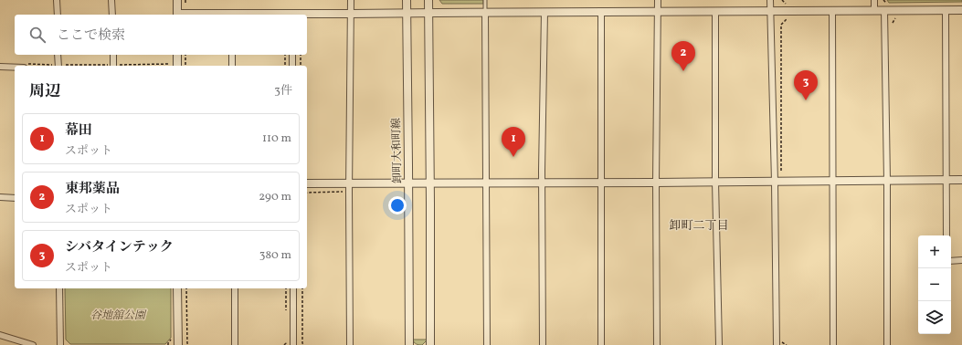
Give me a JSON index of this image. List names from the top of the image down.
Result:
{
  "streets": {
    "street": ["卸町大和町線"]
  },
  "districts": ["卸町二丁目"],
  "parks": ["谷地舘公園"],
  "page": {
    "search": "ここで検索",
    "pins": ["2", "3", "1"],
    "heading": ["周辺", "3件"],
    "list": [
      {
        "mark": "1",
        "name": "幕田",
        "note": "スポット",
        "value": "110 m"
      },
      {
        "mark": "2",
        "name": "東邦薬品",
        "note": "スポット",
        "value": "290 m"
      },
      {
        "mark": "3",
        "name": "シバタインテック",
        "note": "スポット",
        "value": "380 m"
      }
    ],
    "map_buttons": ["+", "−"]
  }
}
